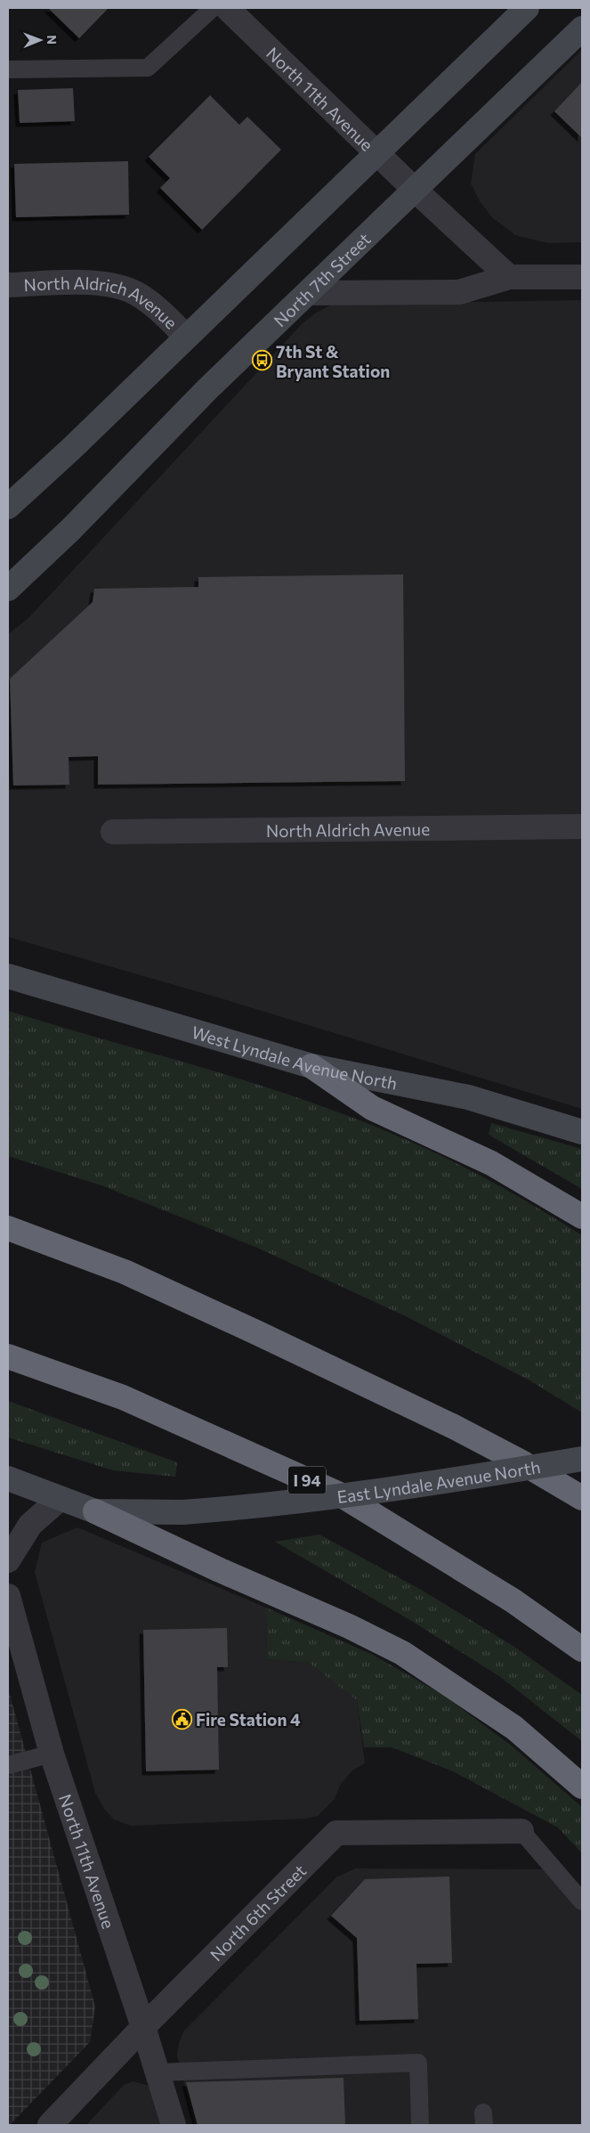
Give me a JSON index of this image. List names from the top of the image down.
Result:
{
  "streets": {
    "highway": ["I 94"],
    "main road": ["North 7th Street", "West Lyndale Avenue North", "East Lyndale Avenue North"],
    "street": ["North 11th Avenue", "North Aldrich Avenue", "North 6th Street"]
  },
  "crossings": [
    ["North 11th Avenue", "North 7th Street"],
    ["North 11th Avenue", "North 6th Street"]
  ],
  "places": {
    "bus stop": ["7th St & Bryant Station"],
    "public building": ["Fire Station 4"]
  },
  "north": "right"
}
